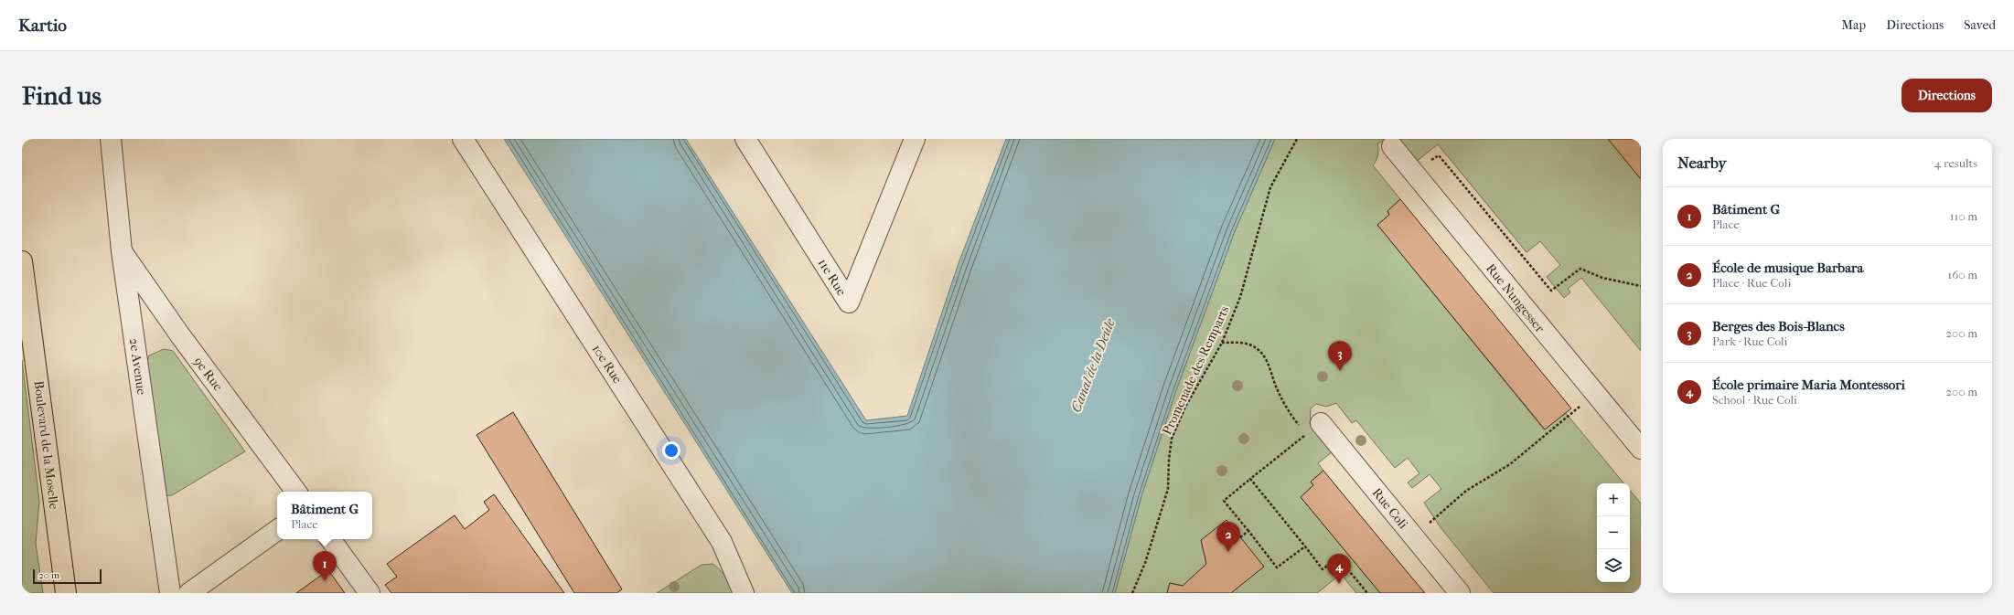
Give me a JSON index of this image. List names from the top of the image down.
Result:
{
  "streets": {
    "main road": ["Boulevard de la Moselle"],
    "street": [
      "11e Rue",
      "Rue Nungesser",
      "10e Rue",
      "2e Avenue",
      "9e Rue",
      "Rue Coli"
    ],
    "path": ["Promenade des Remparts"]
  },
  "crossings": [
    ["2e Avenue", "9e Rue"]
  ],
  "water": ["Canal de la Deûle"],
  "scale_bar": "20 m",
  "page": {
    "header": "Kartio",
    "nav": ["Map", "Directions", "Saved"],
    "buttons": "Directions",
    "title": "Find us",
    "heading": ["Nearby", "4 results"],
    "list": [
      {
        "mark": "1",
        "name": "Bâtiment G",
        "note": "Place",
        "value": "110 m"
      },
      {
        "mark": "2",
        "name": "École de musique Barbara",
        "note": "Place · Rue Coli",
        "value": "160 m"
      },
      {
        "mark": "3",
        "name": "Berges des Bois-Blancs",
        "note": "Park · Rue Coli",
        "value": "200 m"
      },
      {
        "mark": "4",
        "name": "École primaire Maria Montessori",
        "note": "School · Rue Coli",
        "value": "200 m"
      }
    ],
    "pins": [
      "3",
      "2",
      "1",
      "4"
    ],
    "map_buttons": ["+", "−"],
    "popup": ["Bâtiment G", "Place"],
    "scale": "20 m"
  }
}
